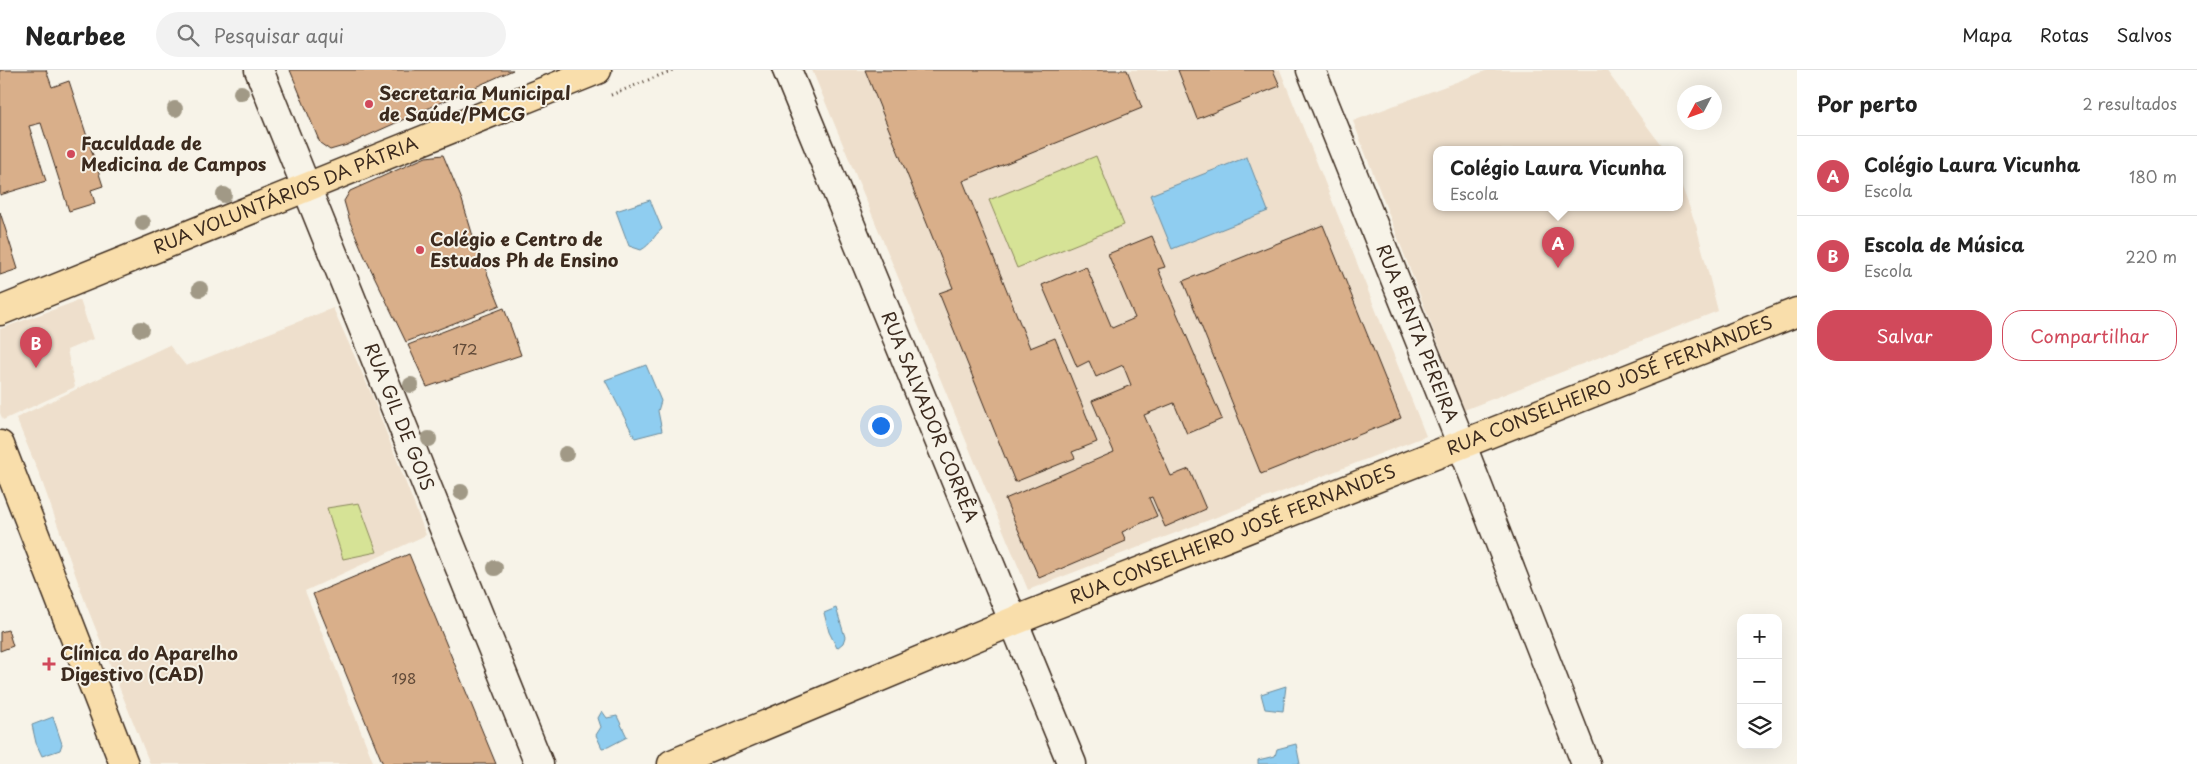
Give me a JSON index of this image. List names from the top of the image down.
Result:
{
  "streets": {
    "main road": ["RUA VOLUNTÁRIOS DA PÁTRIA", "RUA CONSELHEIRO JOSÉ FERNANDES"],
    "street": ["RUA BENTA PEREIRA", "RUA GIL DE GOIS", "RUA SALVADOR CORRÊA"]
  },
  "crossings": [
    ["RUA VOLUNTÁRIOS DA PÁTRIA", "RUA GIL DE GOIS"],
    ["RUA BENTA PEREIRA", "RUA CONSELHEIRO JOSÉ FERNANDES"],
    ["RUA CONSELHEIRO JOSÉ FERNANDES", "RUA SALVADOR CORRÊA"]
  ],
  "places": {
    "other": ["Secretaria Municipal de Saúde/PMCG", "Faculdade de Medicina de Campos", "Colégio e Centro de Estudos Ph de Ensino"],
    "health": ["Clínica do Aparelho Digestivo (CAD)"]
  },
  "house_numbers": ["172", "198"],
  "north": "bottom left",
  "page": {
    "header": "Nearbee",
    "search": "Pesquisar aqui",
    "nav": ["Mapa", "Rotas", "Salvos"],
    "heading": ["Por perto", "2 resultados"],
    "list": [
      {
        "mark": "A",
        "name": "Colégio Laura Vicunha",
        "note": "Escola",
        "value": "180 m"
      },
      {
        "mark": "B",
        "name": "Escola de Música",
        "note": "Escola",
        "value": "220 m"
      }
    ],
    "popup": ["Colégio Laura Vicunha", "Escola"],
    "pins": ["A", "B"],
    "buttons": ["Salvar", "Compartilhar"],
    "map_buttons": ["+", "−"]
  }
}
